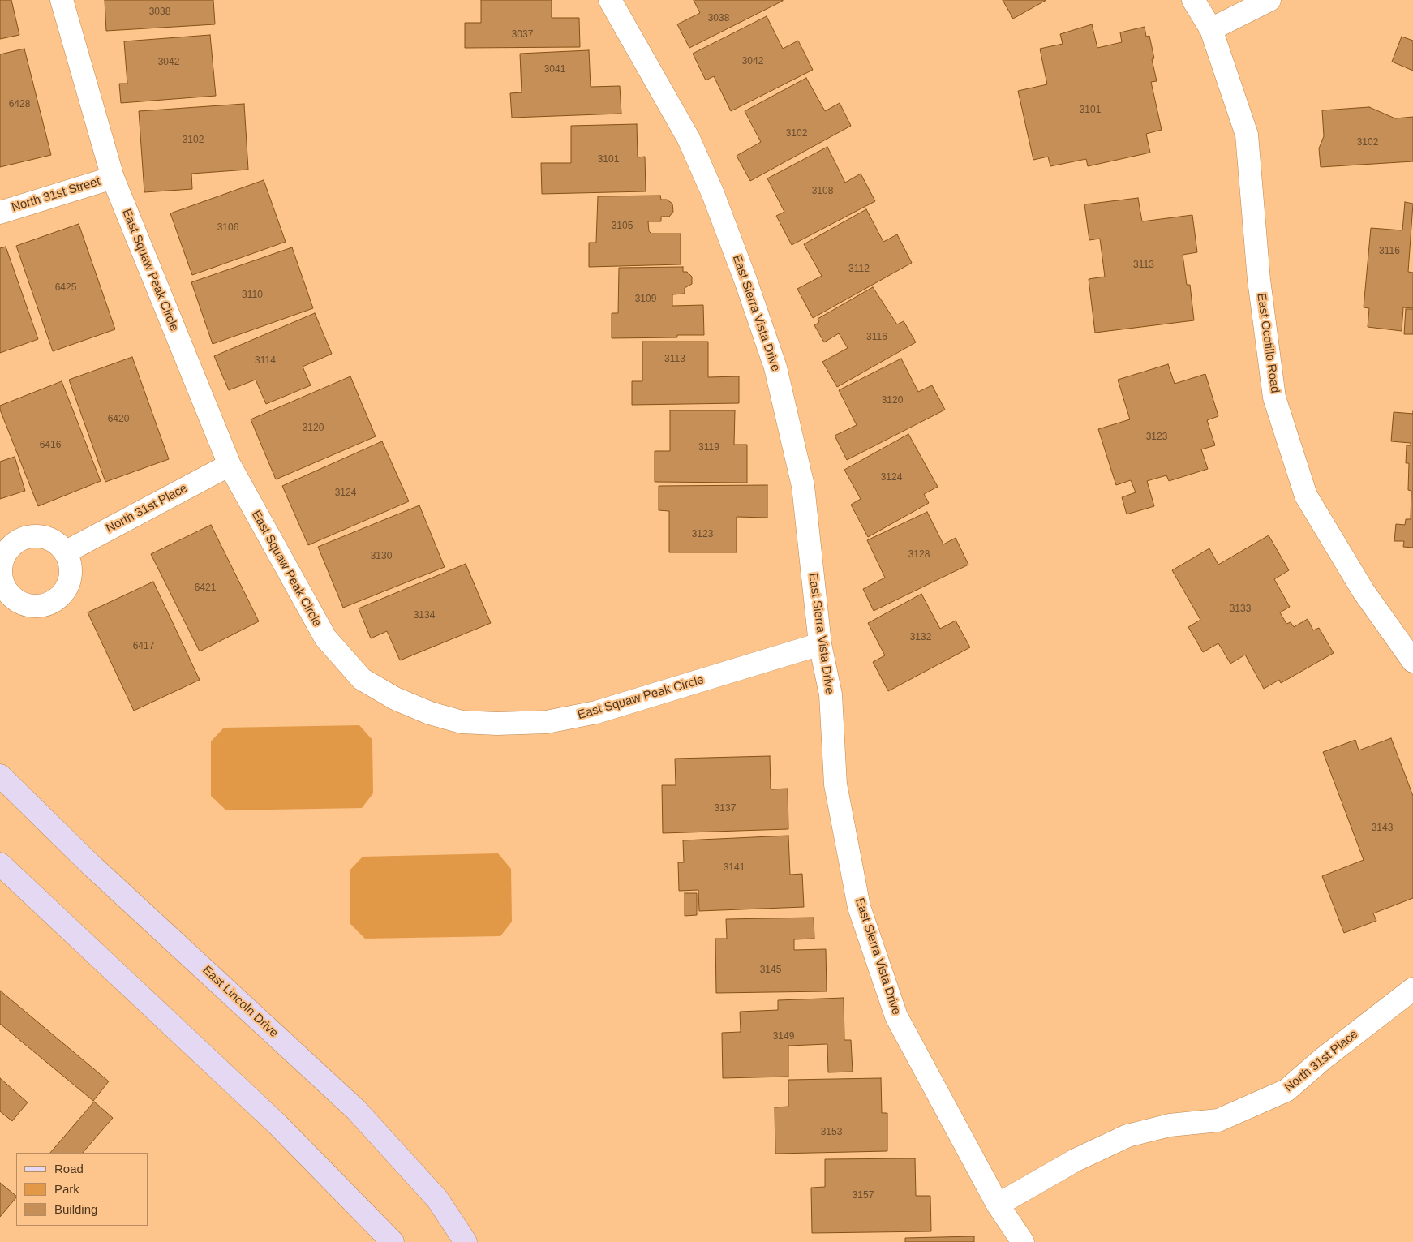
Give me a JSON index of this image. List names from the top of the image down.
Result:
{
  "streets": {
    "main road": ["East Lincoln Drive"],
    "street": [
      "North 31st Street",
      "East Squaw Peak Circle",
      "East Sierra Vista Drive",
      "East Ocotillo Road",
      "North 31st Place"
    ]
  },
  "crossings": [
    ["North 31st Street", "East Squaw Peak Circle"],
    ["East Squaw Peak Circle", "East Sierra Vista Drive"],
    ["East Squaw Peak Circle", "North 31st Place"],
    ["East Sierra Vista Drive", "North 31st Place"]
  ],
  "house_numbers": [
    "3038",
    "3038",
    "3037",
    "3042",
    "3042",
    "3041",
    "6428",
    "3101",
    "3102",
    "3102",
    "3102",
    "3101",
    "3108",
    "3105",
    "3106",
    "3116",
    "3113",
    "3112",
    "6425",
    "3110",
    "3109",
    "3116",
    "3113",
    "3114",
    "3120",
    "6420",
    "3120",
    "3123",
    "6416",
    "3119",
    "3124",
    "3124",
    "3123",
    "3128",
    "3130",
    "6421",
    "3133",
    "3134",
    "3132",
    "6417",
    "3137",
    "3143",
    "3141",
    "3145",
    "3149",
    "3153",
    "3157"
  ],
  "legend": ["Road", "Park", "Building"]
}
